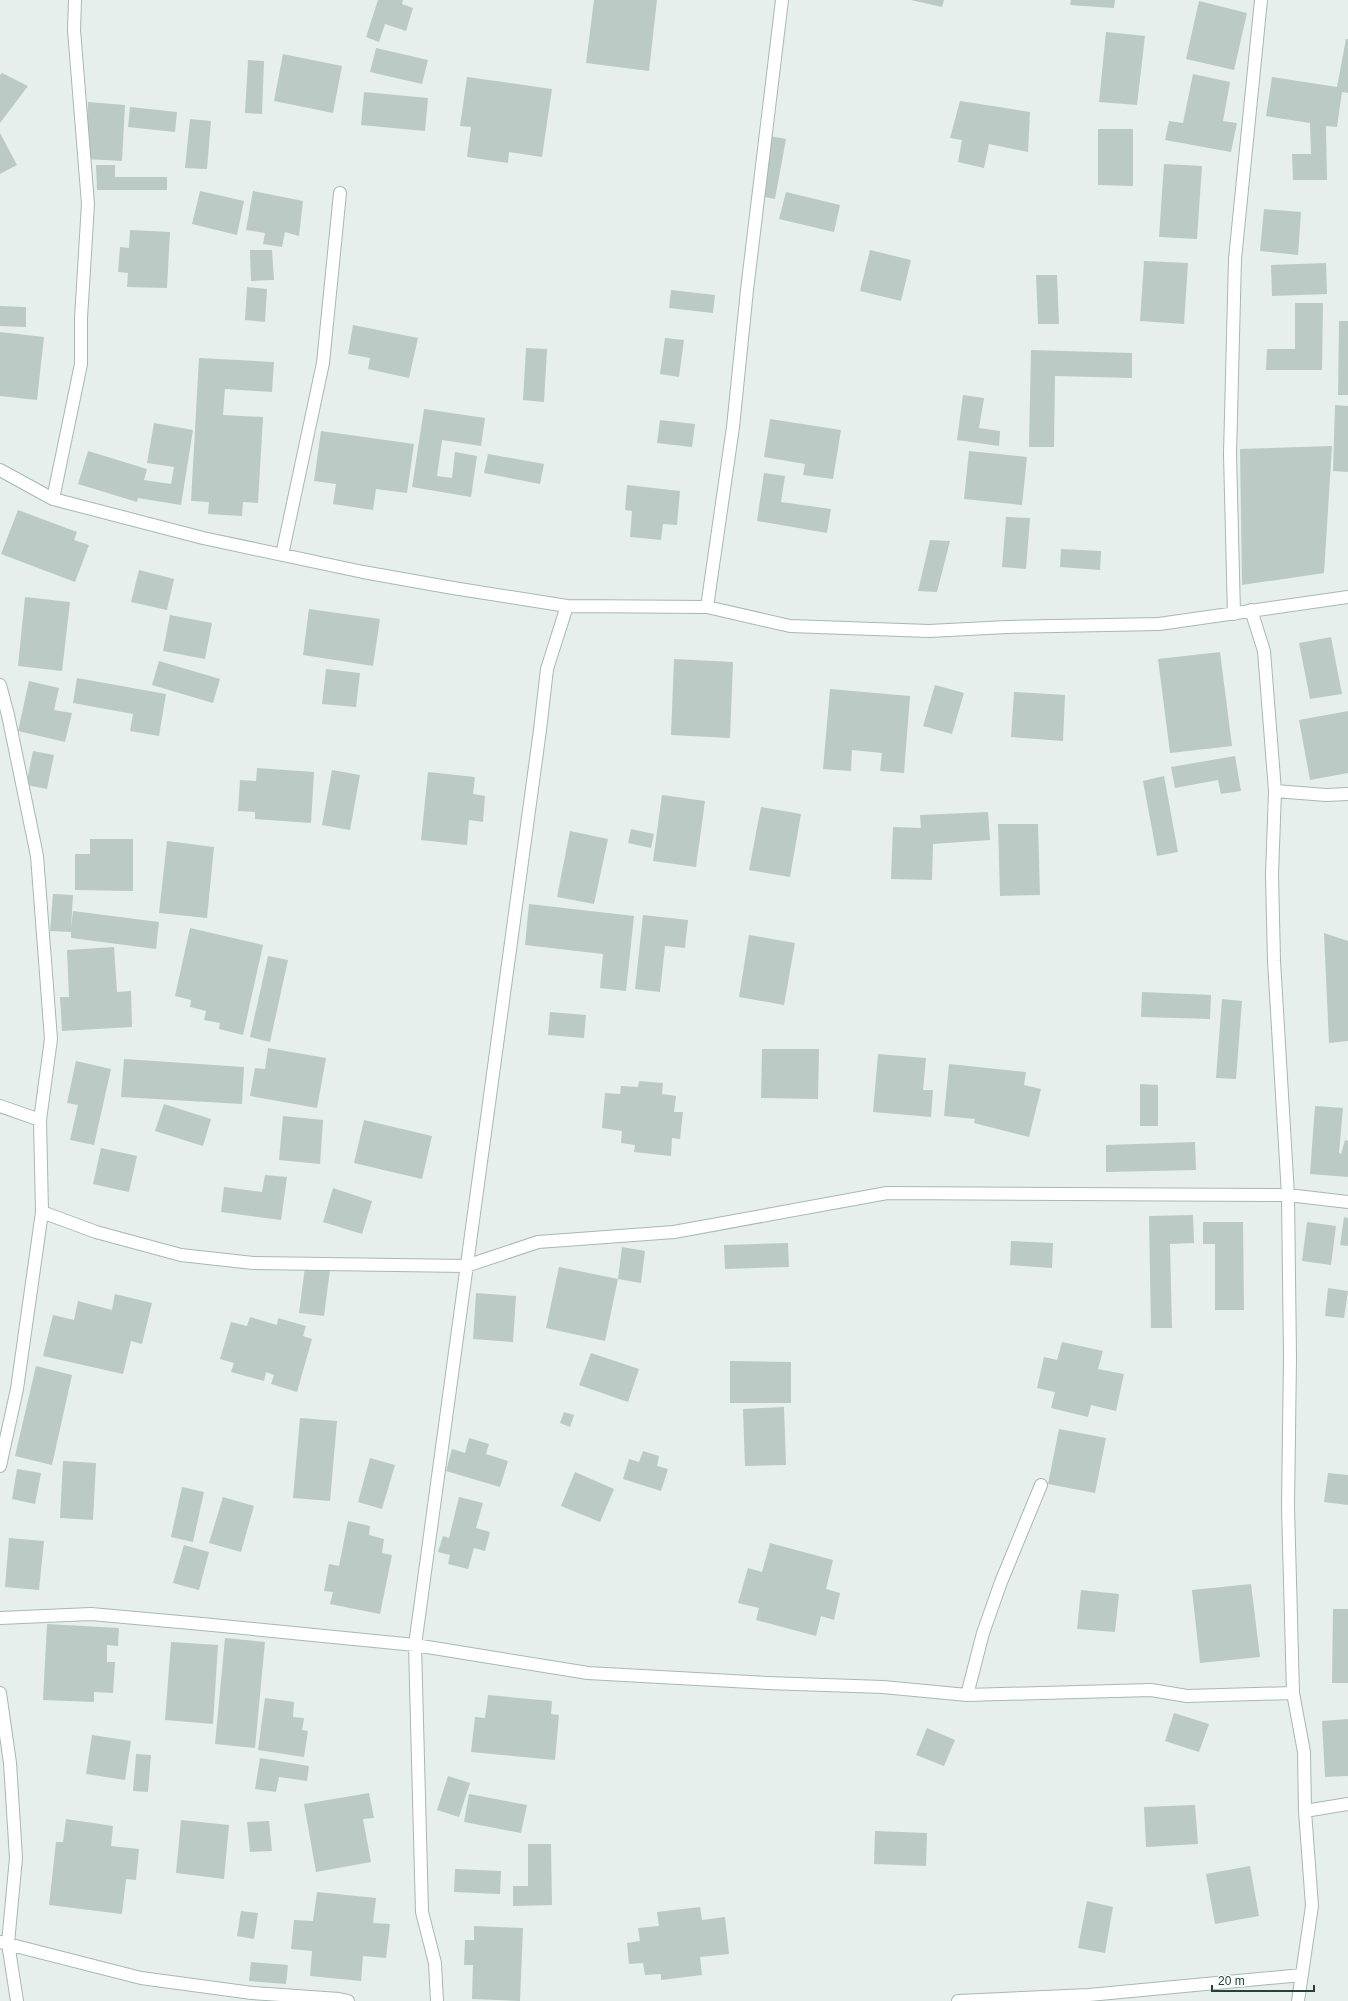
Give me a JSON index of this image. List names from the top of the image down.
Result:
{
  "scale_bar": "20 m"
}
